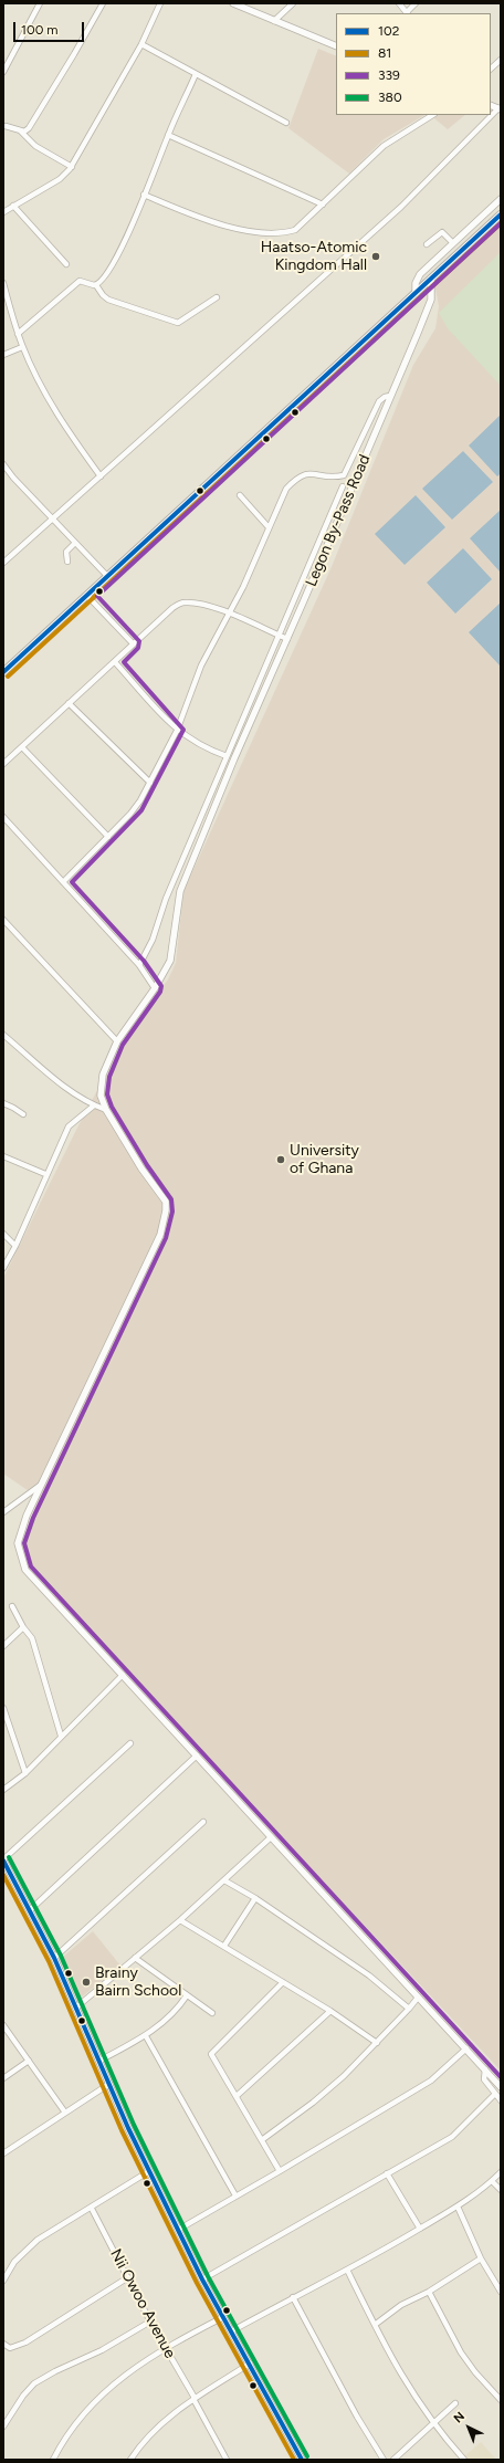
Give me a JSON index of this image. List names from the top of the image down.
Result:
{
  "streets": {
    "street": ["Legon By-Pass Road", "Nii Owoo Avenue"]
  },
  "places": ["Haatso-Atomic Kingdom Hall", "University of Ghana", "Brainy Bairn School"],
  "lines": [
    "transit line 102",
    "transit line 81",
    "transit line 339",
    "transit line 380"
  ],
  "legend": [
    "102",
    "81",
    "339",
    "380"
  ],
  "scale_bar": "100 m",
  "north": "top left"
}
